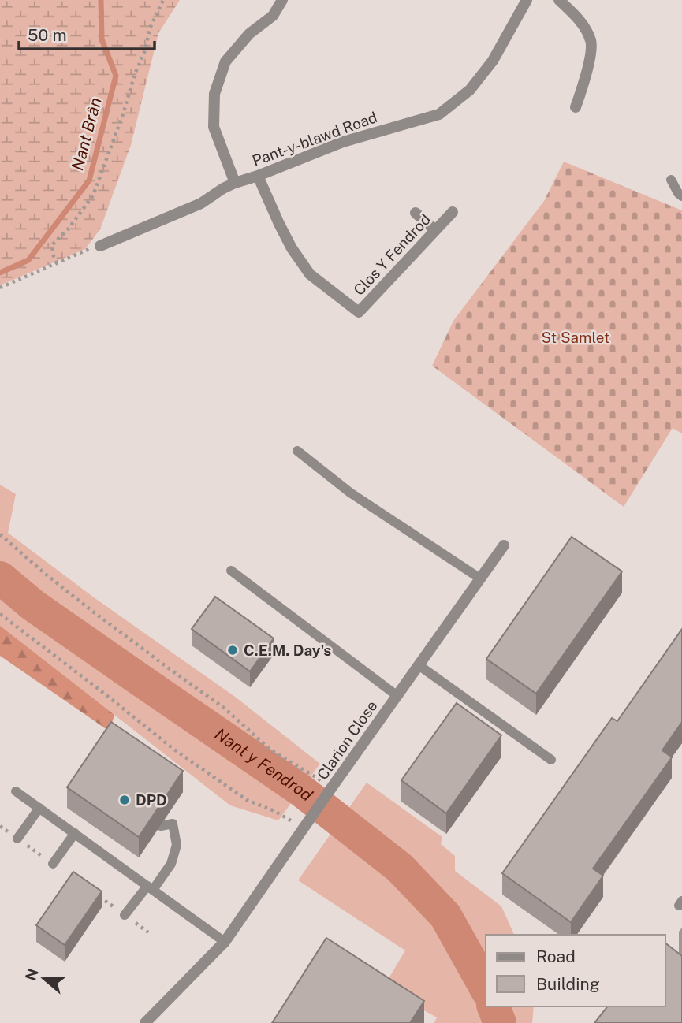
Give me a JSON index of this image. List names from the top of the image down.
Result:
{
  "streets": {
    "street": ["Pant-y-blawd Road", "Clos Y Fendrod", "Clarion Close"]
  },
  "crossings": [
    ["Pant-y-blawd Road", "Clos Y Fendrod"]
  ],
  "water": ["Nant Brân", "Nant y Fendrod"],
  "parks": ["St Samlet"],
  "places": ["C.E.M. Day's", "DPD"],
  "legend": ["Road", "Building"],
  "scale_bar": "50 m",
  "north": "left"
}
